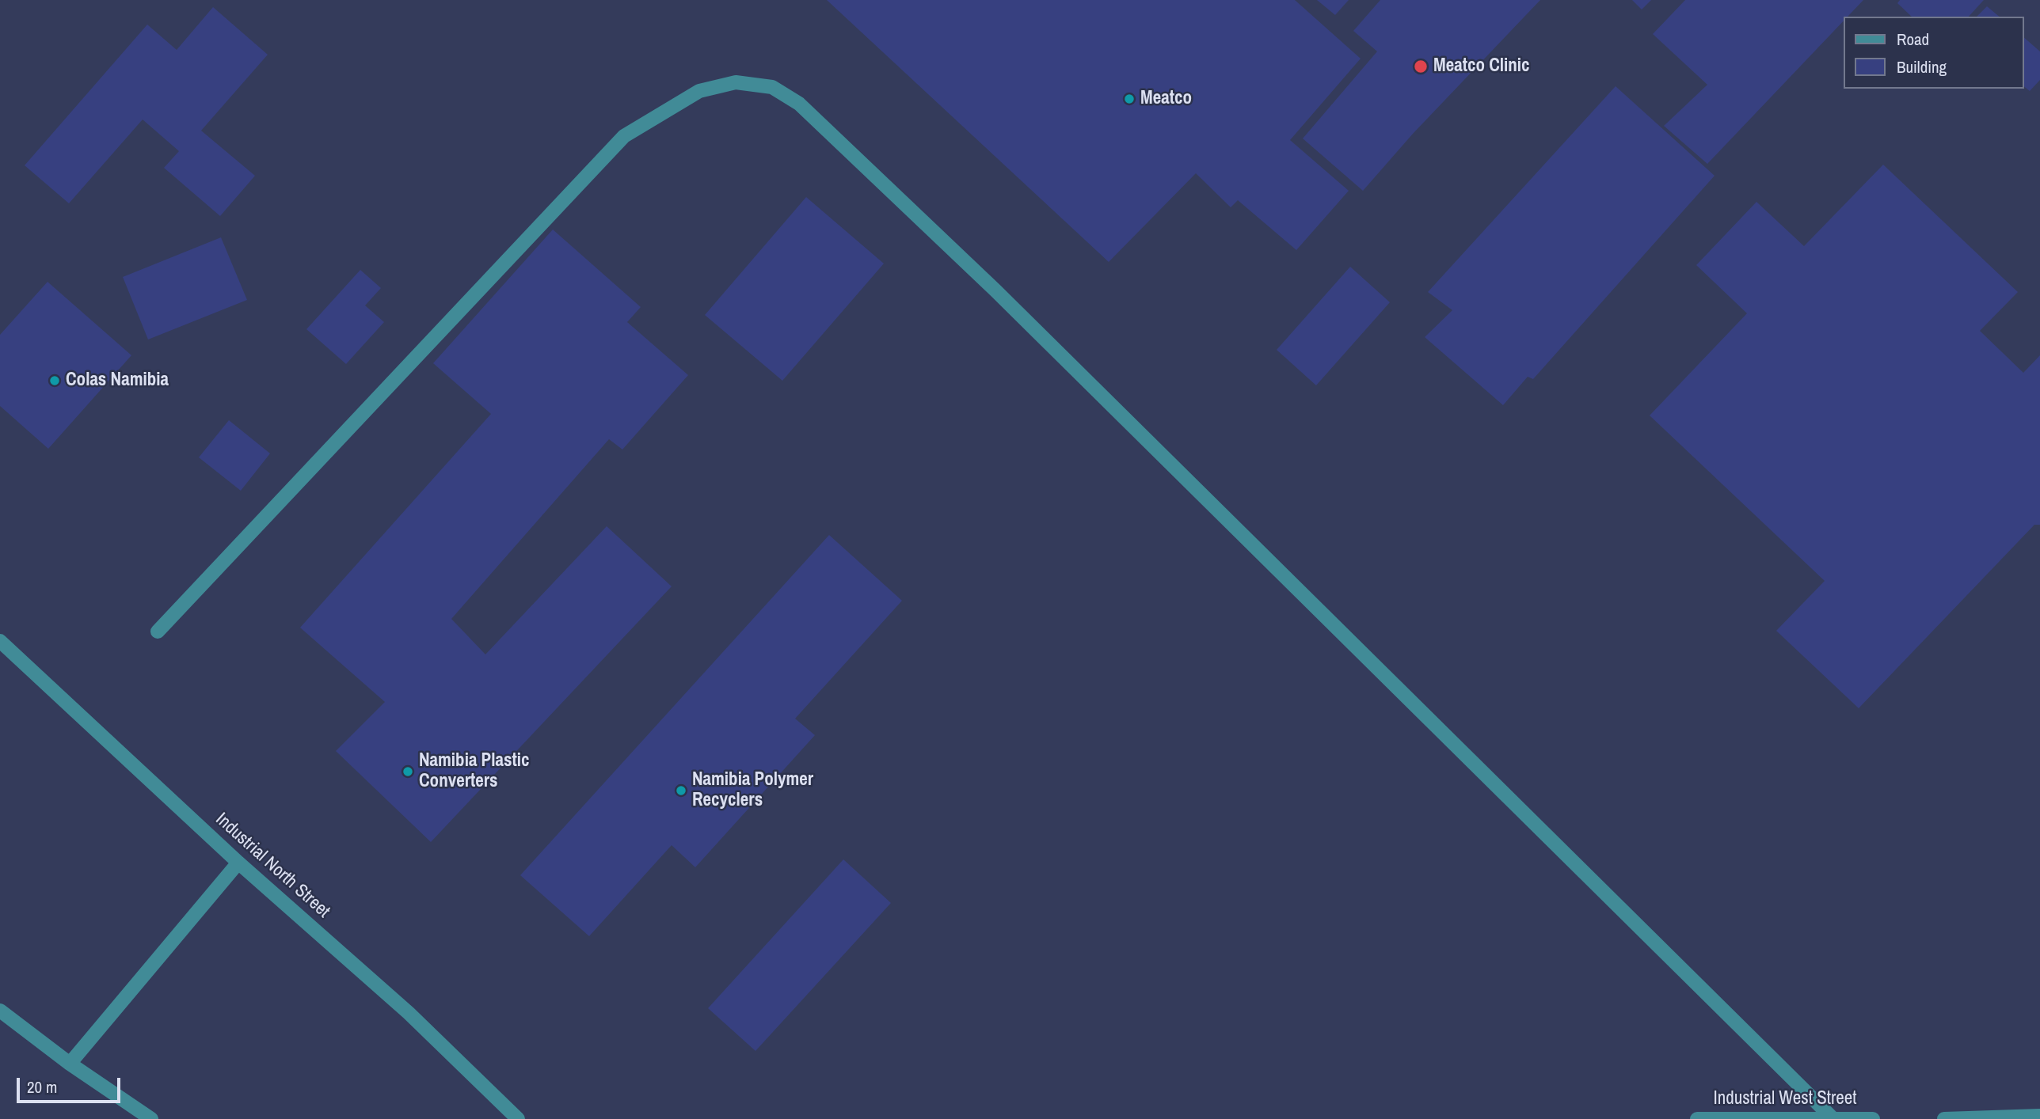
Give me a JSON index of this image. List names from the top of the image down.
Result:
{
  "streets": {
    "street": ["Industrial North Street", "Industrial West Street"]
  },
  "places": [
    "Meatco Clinic",
    "Meatco",
    "Colas Namibia",
    "Namibia Plastic Converters",
    "Namibia Polymer Recyclers"
  ],
  "legend": ["Road", "Building"],
  "scale_bar": "20 m"
}
